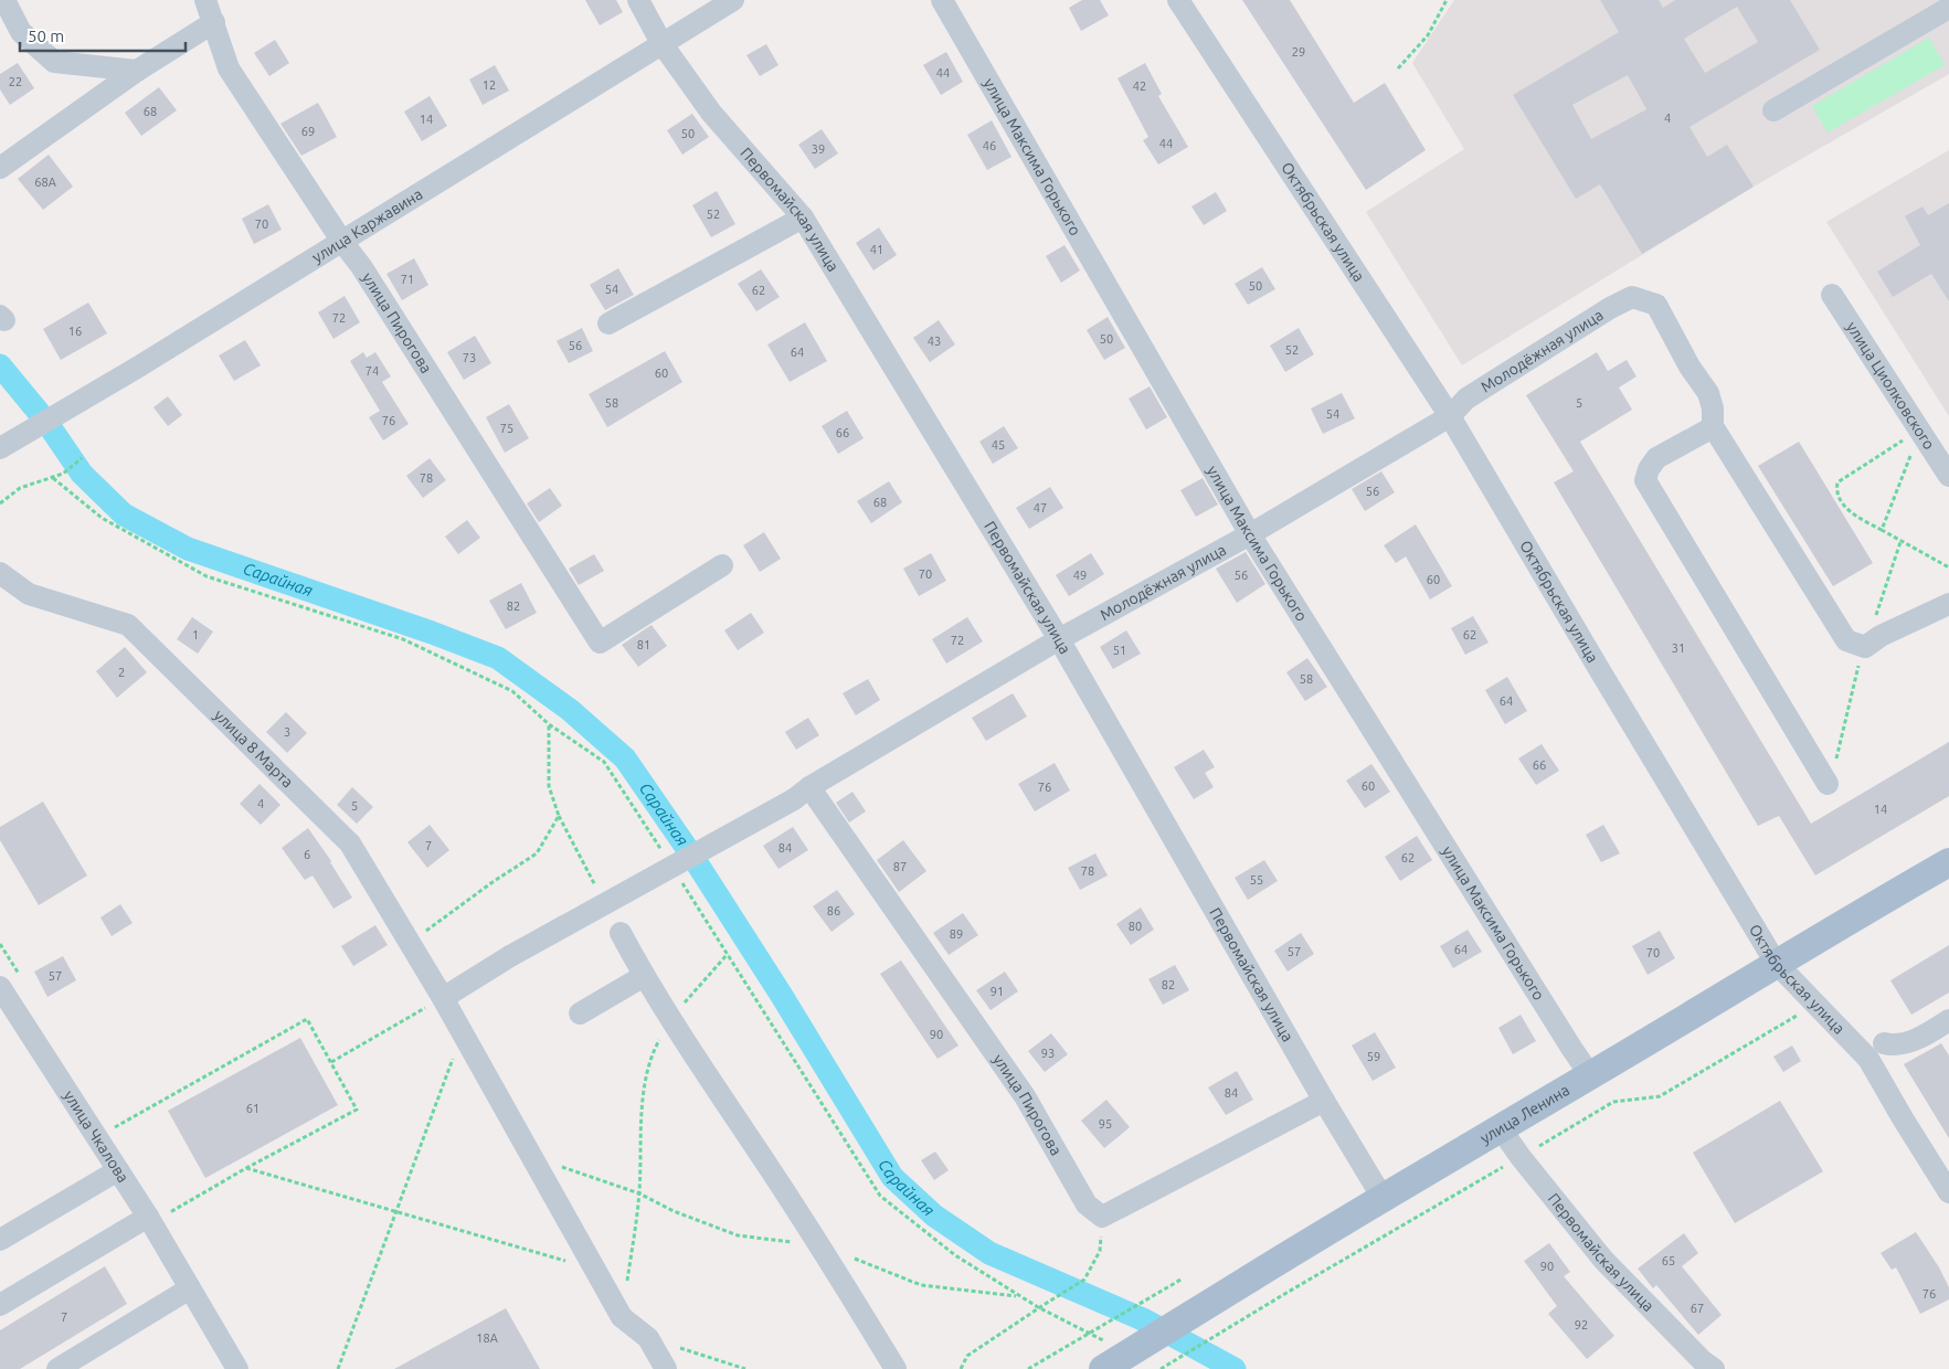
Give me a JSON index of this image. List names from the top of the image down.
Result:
{
  "streets": {
    "main road": ["улица Ленина"],
    "street": [
      "улица Максима Горького",
      "Первомайская улица",
      "Октябрьская улица",
      "улица Каржавина",
      "улица Пирогова",
      "Молодёжная улица",
      "улица Циолковского",
      "улица 8 Марта",
      "улица Чкалова"
    ]
  },
  "crossings": [
    ["улица Максима Горького", "Молодёжная улица"],
    ["улица Максима Горького", "улица Ленина"],
    ["Первомайская улица", "улица Каржавина"],
    ["Первомайская улица", "Молодёжная улица"],
    ["Первомайская улица", "улица Ленина"],
    ["Октябрьская улица", "Молодёжная улица"],
    ["Октябрьская улица", "улица Ленина"],
    ["улица Каржавина", "улица Пирогова"],
    ["улица Пирогова", "Молодёжная улица"],
    ["Молодёжная улица", "улица 8 Марта"]
  ],
  "water": ["Сарайная"],
  "house_numbers": [
    "29",
    "44",
    "22",
    "12",
    "42",
    "68",
    "4",
    "14",
    "69",
    "50",
    "44",
    "46",
    "39",
    "68А",
    "52",
    "70",
    "41",
    "71",
    "50",
    "54",
    "62",
    "72",
    "16",
    "50",
    "43",
    "56",
    "52",
    "64",
    "73",
    "74",
    "60",
    "58",
    "5",
    "54",
    "76",
    "75",
    "66",
    "45",
    "78",
    "56",
    "68",
    "47",
    "70",
    "49",
    "56",
    "60",
    "82",
    "1",
    "62",
    "72",
    "81",
    "31",
    "51",
    "2",
    "58",
    "64",
    "3",
    "66",
    "60",
    "76",
    "4",
    "5",
    "14",
    "7",
    "84",
    "6",
    "62",
    "87",
    "78",
    "55",
    "86",
    "80",
    "89",
    "64",
    "57",
    "70",
    "57",
    "82",
    "91",
    "90",
    "93",
    "59",
    "84",
    "61",
    "95",
    "65",
    "90",
    "76",
    "67",
    "7",
    "92",
    "18А"
  ],
  "scale_bar": "50 m"
}
